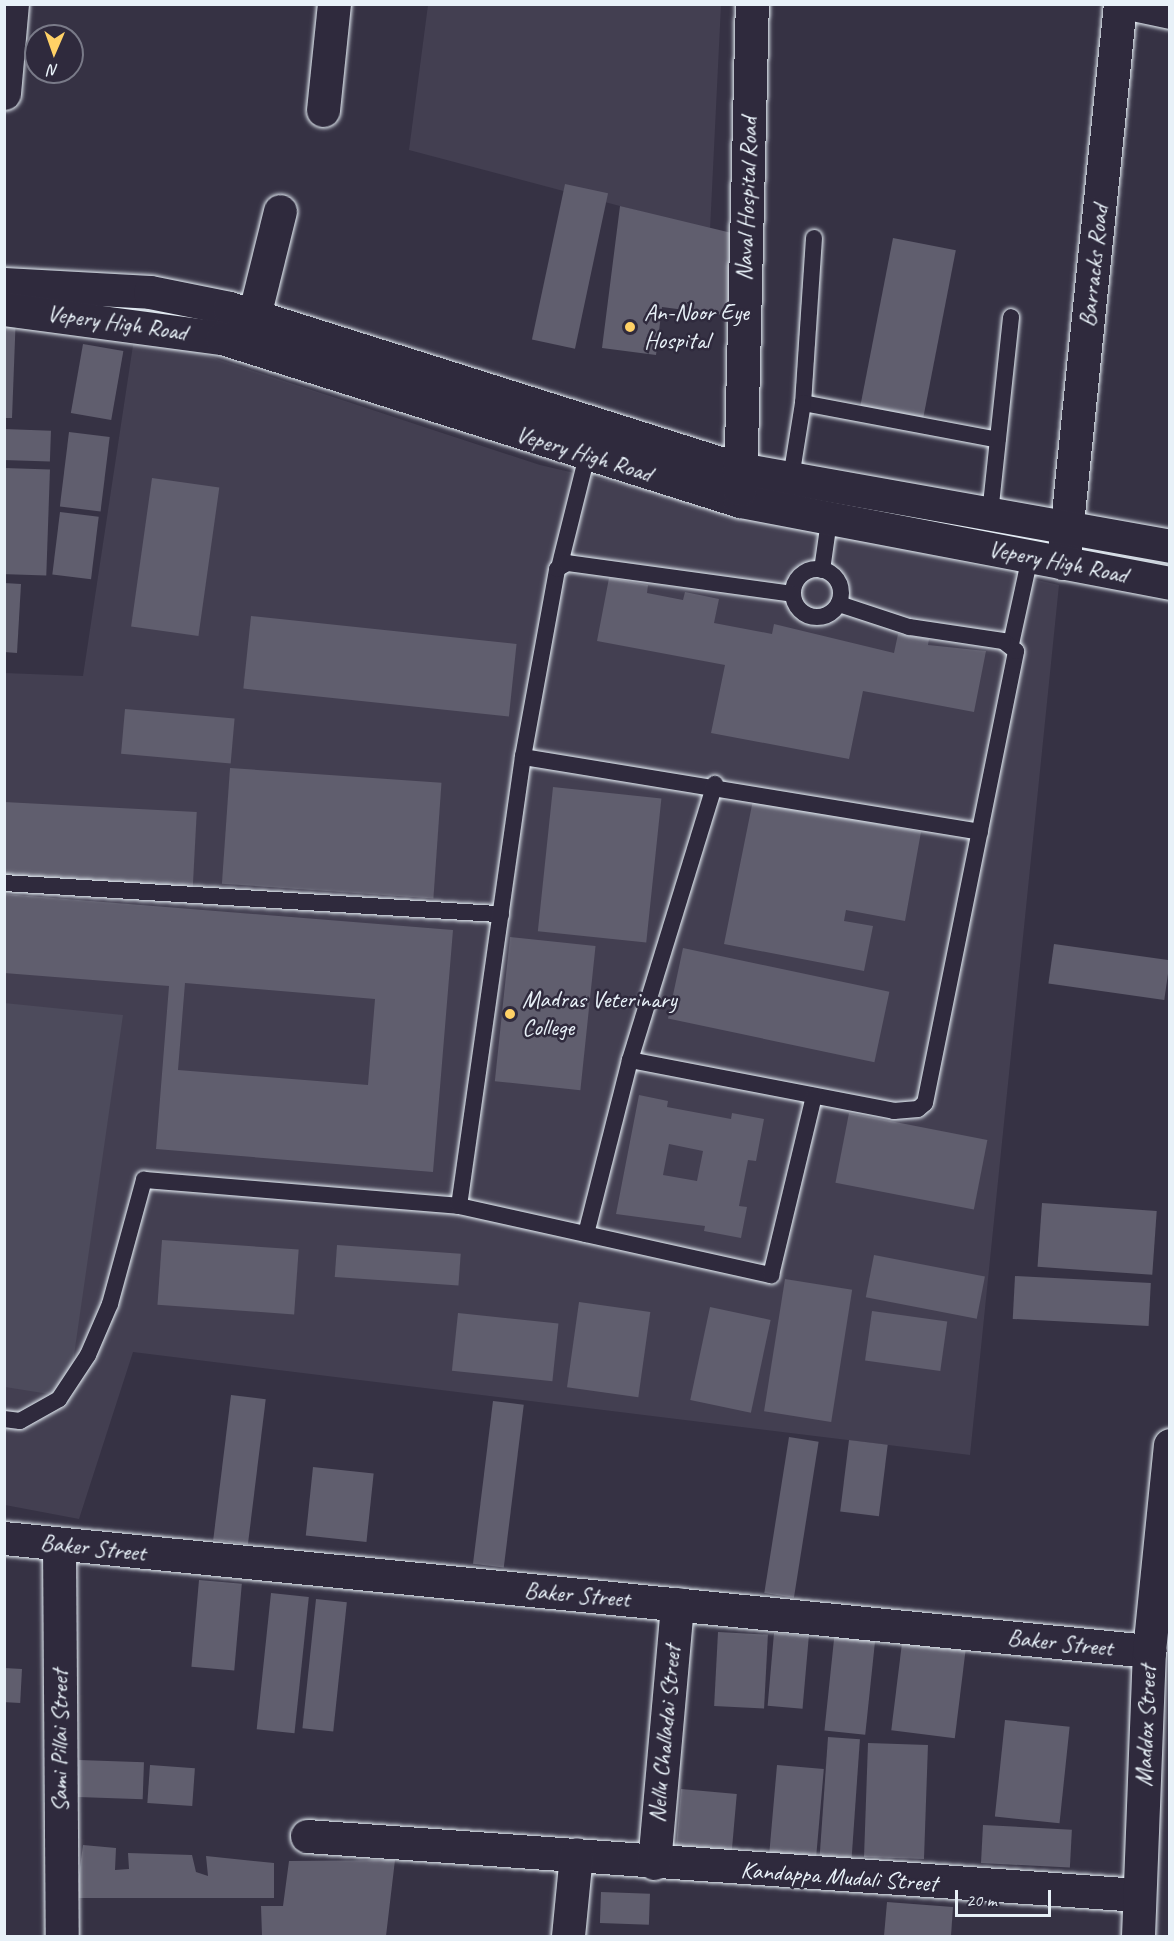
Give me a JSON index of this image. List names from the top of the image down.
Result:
{
  "streets": {
    "street": [
      "Naval Hospital Road",
      "Barracks Road",
      "Vepery High Road",
      "Baker Street",
      "Maddox Street",
      "Nellu Challadai Street",
      "Sami Pillai Street",
      "Kandappa Mudali Street"
    ]
  },
  "crossings": [
    ["Naval Hospital Road", "Vepery High Road"],
    ["Barracks Road", "Vepery High Road"],
    ["Baker Street", "Maddox Street"],
    ["Baker Street", "Nellu Challadai Street"],
    ["Baker Street", "Sami Pillai Street"],
    ["Maddox Street", "Kandappa Mudali Street"],
    ["Nellu Challadai Street", "Kandappa Mudali Street"]
  ],
  "places": ["An-Noor Eye Hospital", "Madras Veterinary College"],
  "scale_bar": "20 m",
  "north": "bottom"
}
